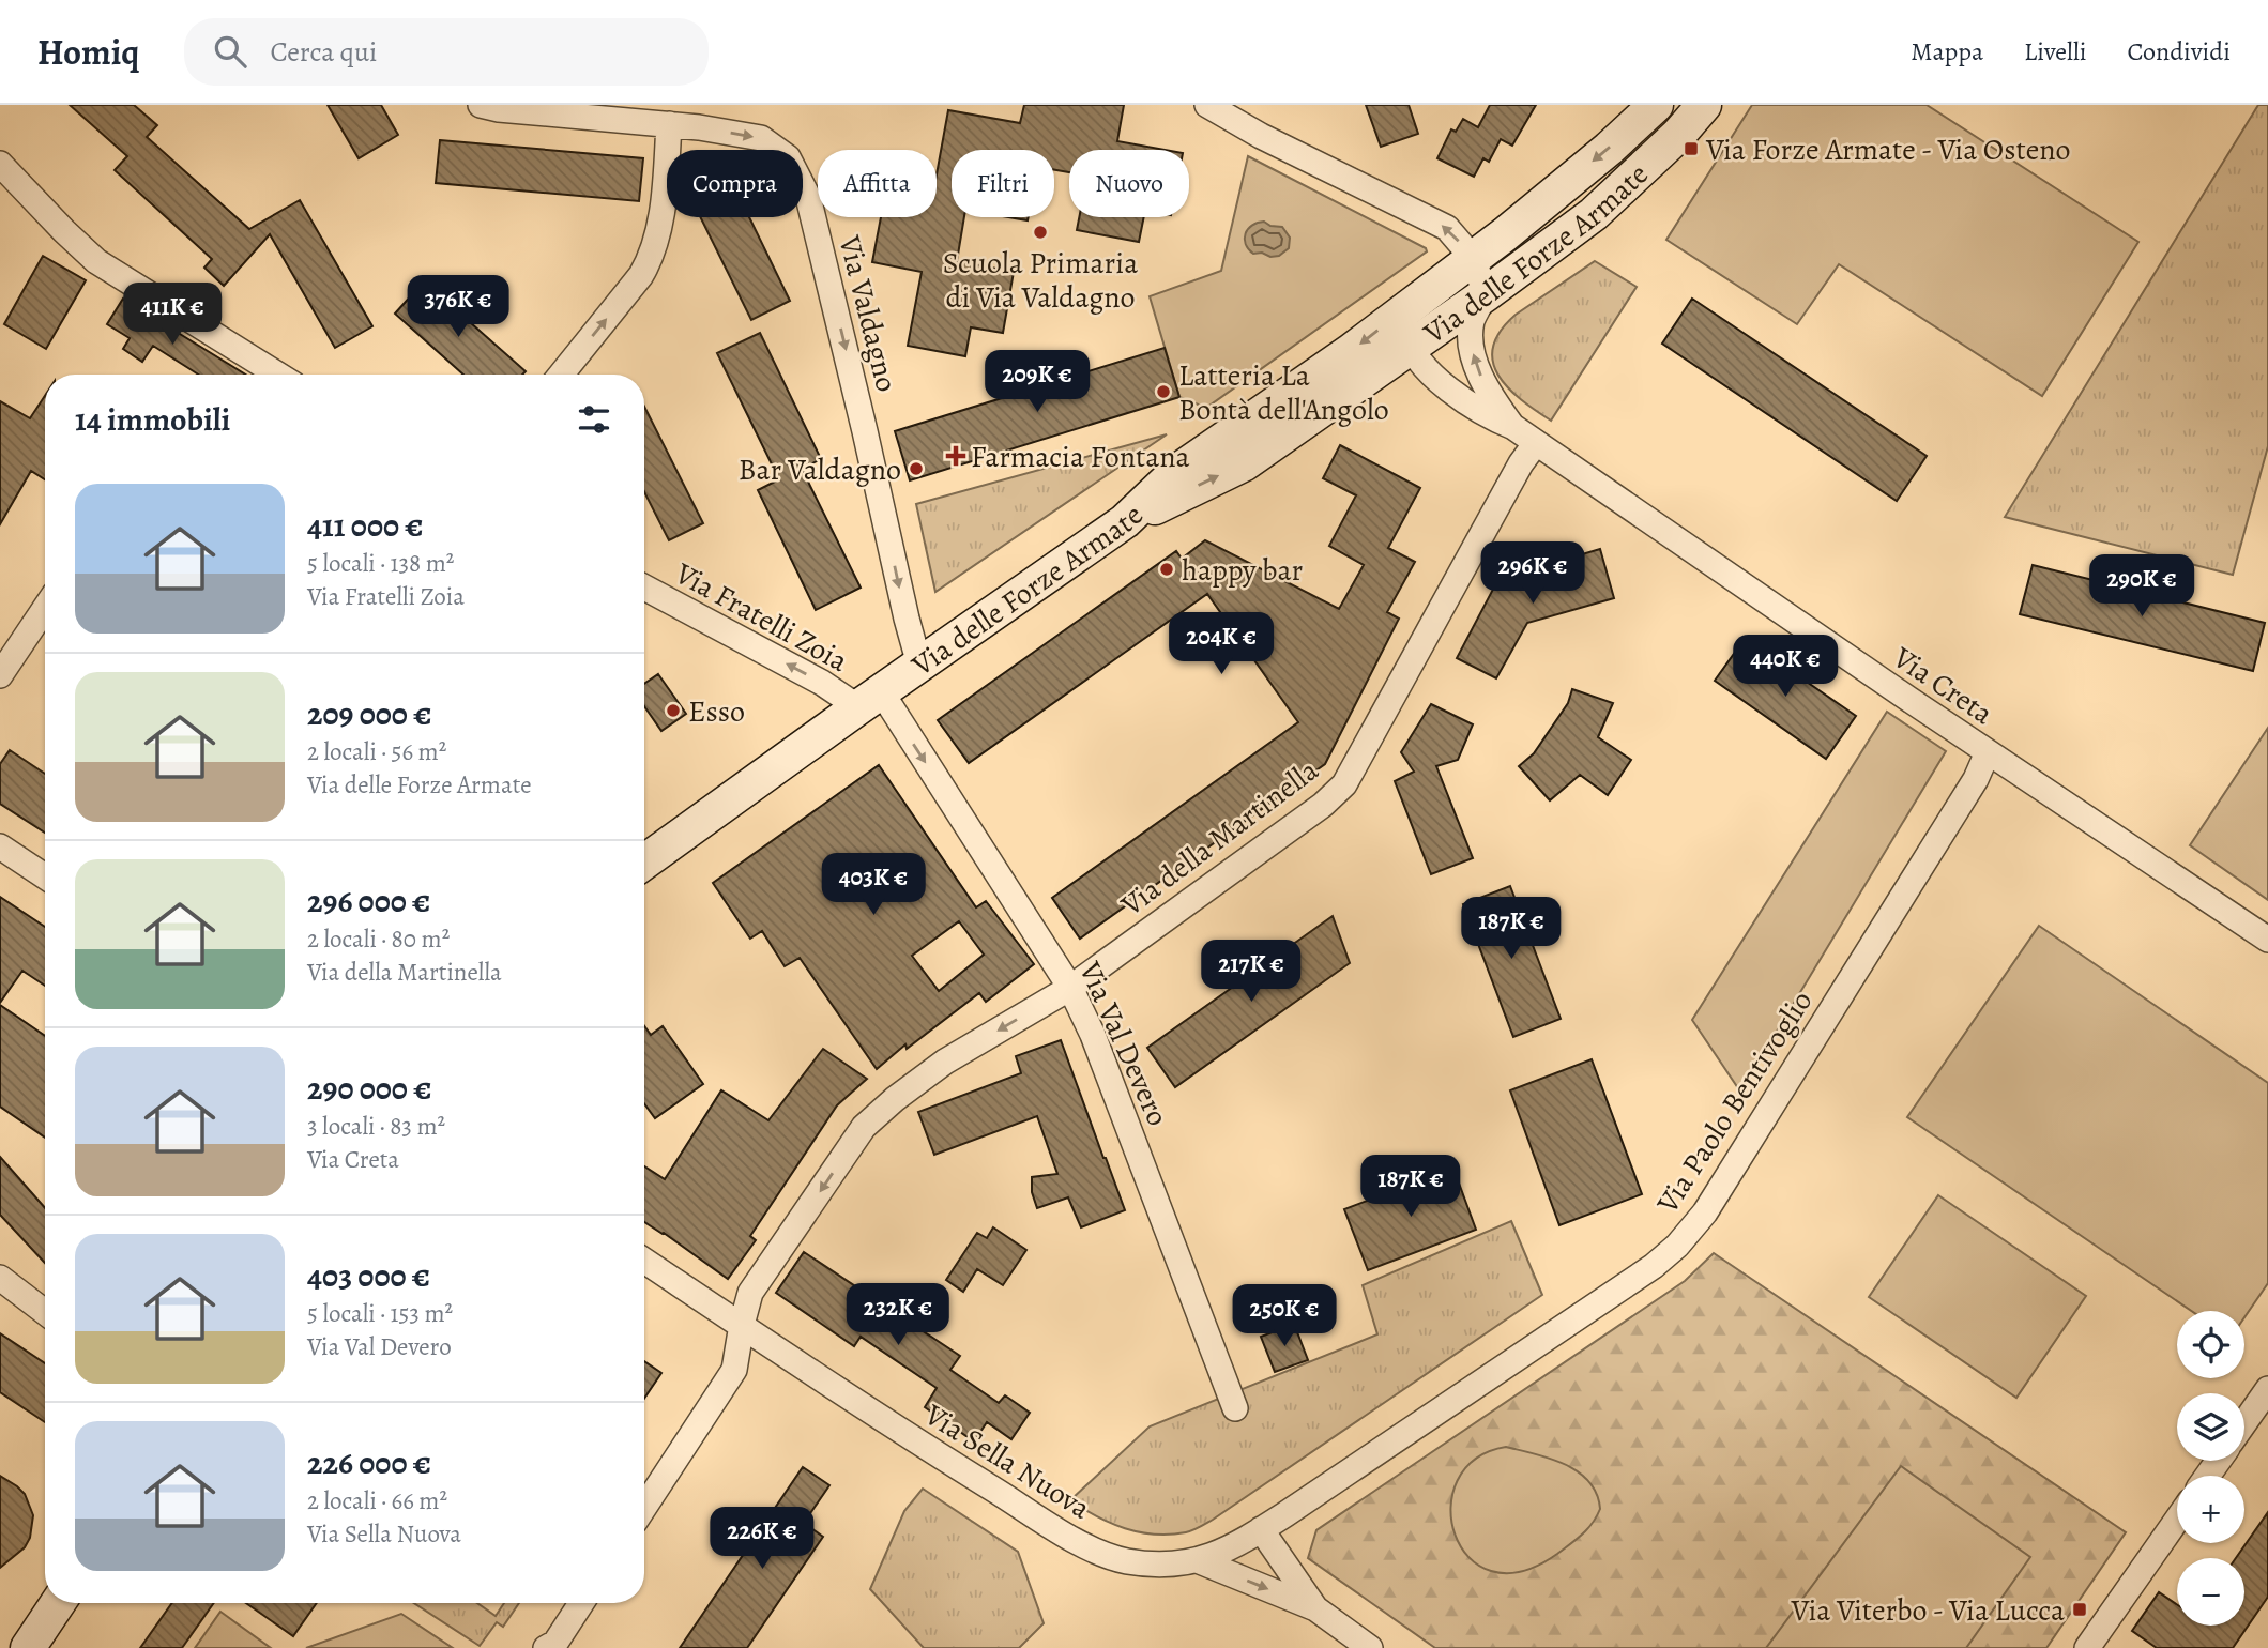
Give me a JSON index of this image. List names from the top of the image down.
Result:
{
  "streets": {
    "street": [
      "Via delle Forze Armate",
      "Via Valdagno",
      "Via Fratelli Zoia",
      "Via Creta",
      "Via della Martinella",
      "Via Val Devero",
      "Via Paolo Bentivoglio",
      "Via Sella Nuova"
    ]
  },
  "crossings": [
    ["Via delle Forze Armate", "Via Valdagno"],
    ["Via delle Forze Armate", "Via Fratelli Zoia"],
    ["Via delle Forze Armate", "Via Creta"],
    ["Via delle Forze Armate", "Via Val Devero"],
    ["Via Fratelli Zoia", "Via Val Devero"],
    ["Via Creta", "Via della Martinella"],
    ["Via Creta", "Via Paolo Bentivoglio"],
    ["Via della Martinella", "Via Val Devero"],
    ["Via della Martinella", "Via Sella Nuova"],
    ["Via Paolo Bentivoglio", "Via Sella Nuova"]
  ],
  "one_way": [
    "Via Valdagno",
    "Via Fratelli Zoia",
    "Via della Martinella",
    "Via Val Devero"
  ],
  "places": {
    "transit": ["Via Forze Armate - Via Osteno", "Via Viterbo - Via Lucca"],
    "other": [
      "Scuola Primaria di Via Valdagno",
      "Latteria La Bontà dell'Angolo",
      "Bar Valdagno",
      "happy bar",
      "Esso"
    ],
    "health": ["Farmacia Fontana"]
  },
  "page": {
    "header": "Homiq",
    "search": "Cerca qui",
    "nav": ["Mappa", "Livelli", "Condividi"],
    "chip": [
      "Compra",
      "Affitta",
      "Filtri",
      "Nuovo"
    ],
    "price": [
      "376K €",
      "411K €",
      "209K €",
      "296K €",
      "290K €",
      "204K €",
      "440K €",
      "403K €",
      "187K €",
      "217K €",
      "187K €",
      "232K €",
      "250K €",
      "226K €"
    ],
    "heading": "14 immobili",
    "list": [
      {
        "name": "411 000 €",
        "note": "5 locali · 138 m² · Via Fratelli Zoia"
      },
      {
        "name": "209 000 €",
        "note": "2 locali · 56 m² · Via delle Forze Armate"
      },
      {
        "name": "296 000 €",
        "note": "2 locali · 80 m² · Via della Martinella"
      },
      {
        "name": "290 000 €",
        "note": "3 locali · 83 m² · Via Creta"
      },
      {
        "name": "403 000 €",
        "note": "5 locali · 153 m² · Via Val Devero"
      },
      {
        "name": "226 000 €",
        "note": "2 locali · 66 m² · Via Sella Nuova"
      }
    ],
    "map_buttons": ["+", "−"]
  }
}
